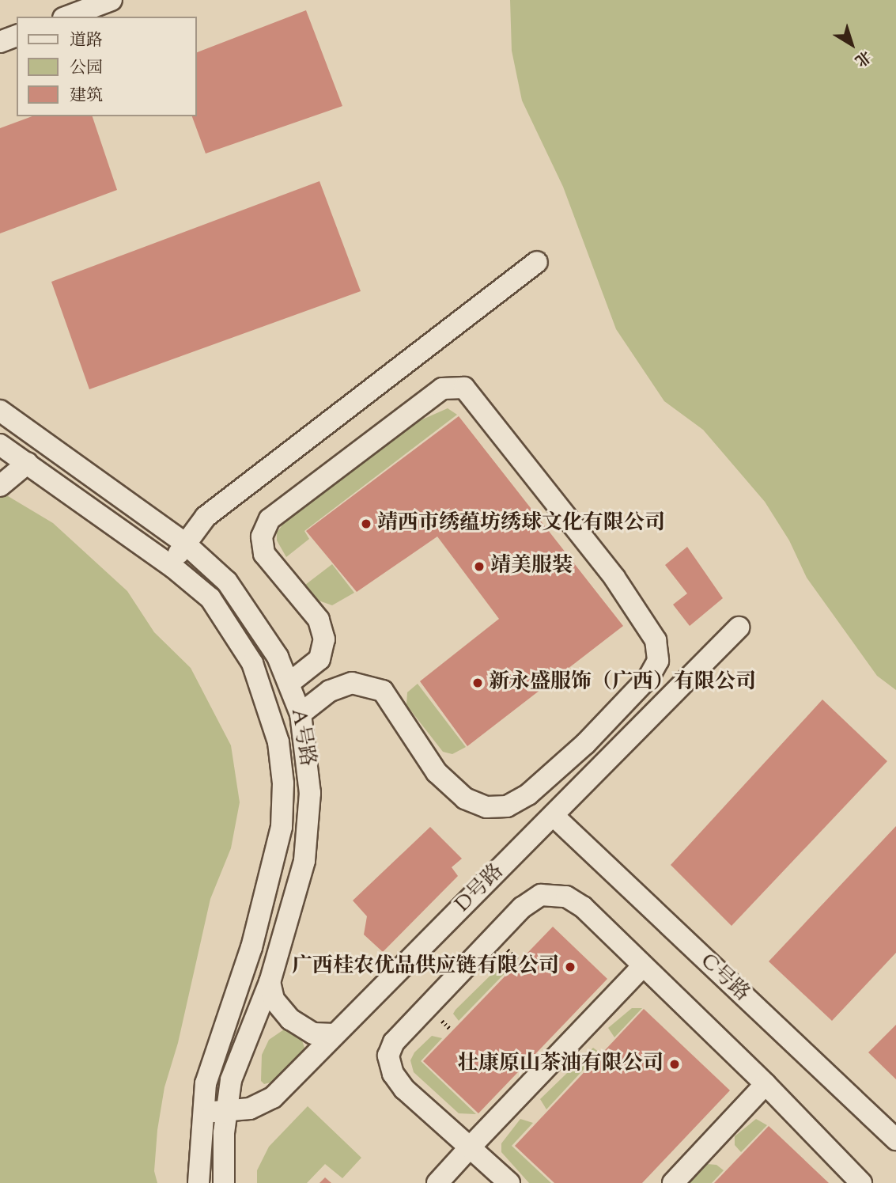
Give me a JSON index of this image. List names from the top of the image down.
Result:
{
  "streets": {
    "street": ["A号路", "D号路", "C号路"]
  },
  "crossings": [
    ["A号路", "D号路"],
    ["D号路", "C号路"]
  ],
  "places": [
    "靖西市绣蕴坊绣球文化有限公司",
    "靖美服装",
    "新永盛服饰（广西）有限公司",
    "广西桂农优品供应链有限公司",
    "壮康原山茶油有限公司"
  ],
  "legend": ["道路", "公园", "建筑"],
  "north": "bottom right"
}
